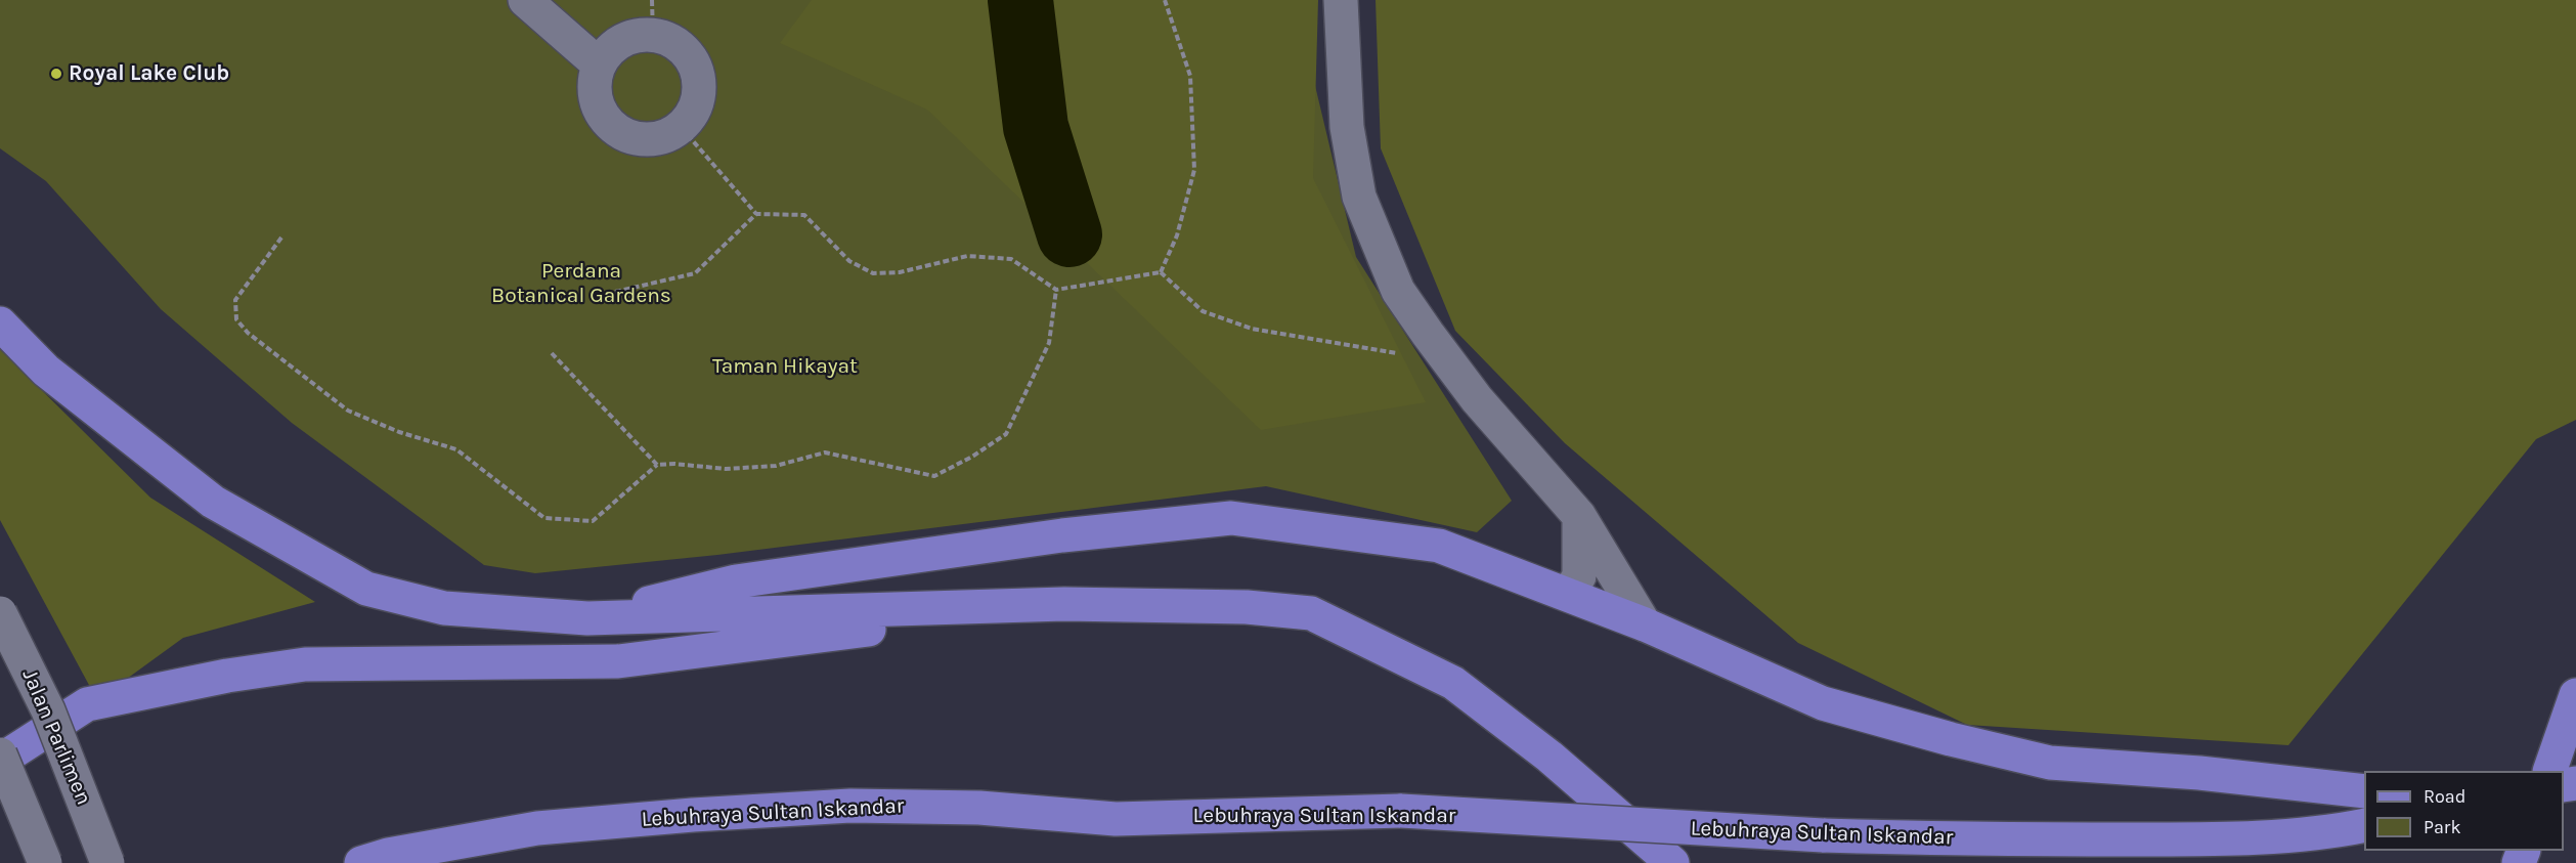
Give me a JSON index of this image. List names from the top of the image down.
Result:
{
  "streets": {
    "main road": ["Lebuhraya Sultan Iskandar"],
    "street": ["Jalan Parlimen"]
  },
  "parks": ["Perdana Botanical Gardens", "Taman Hikayat"],
  "places": ["Royal Lake Club"],
  "legend": ["Road", "Park"]
}
